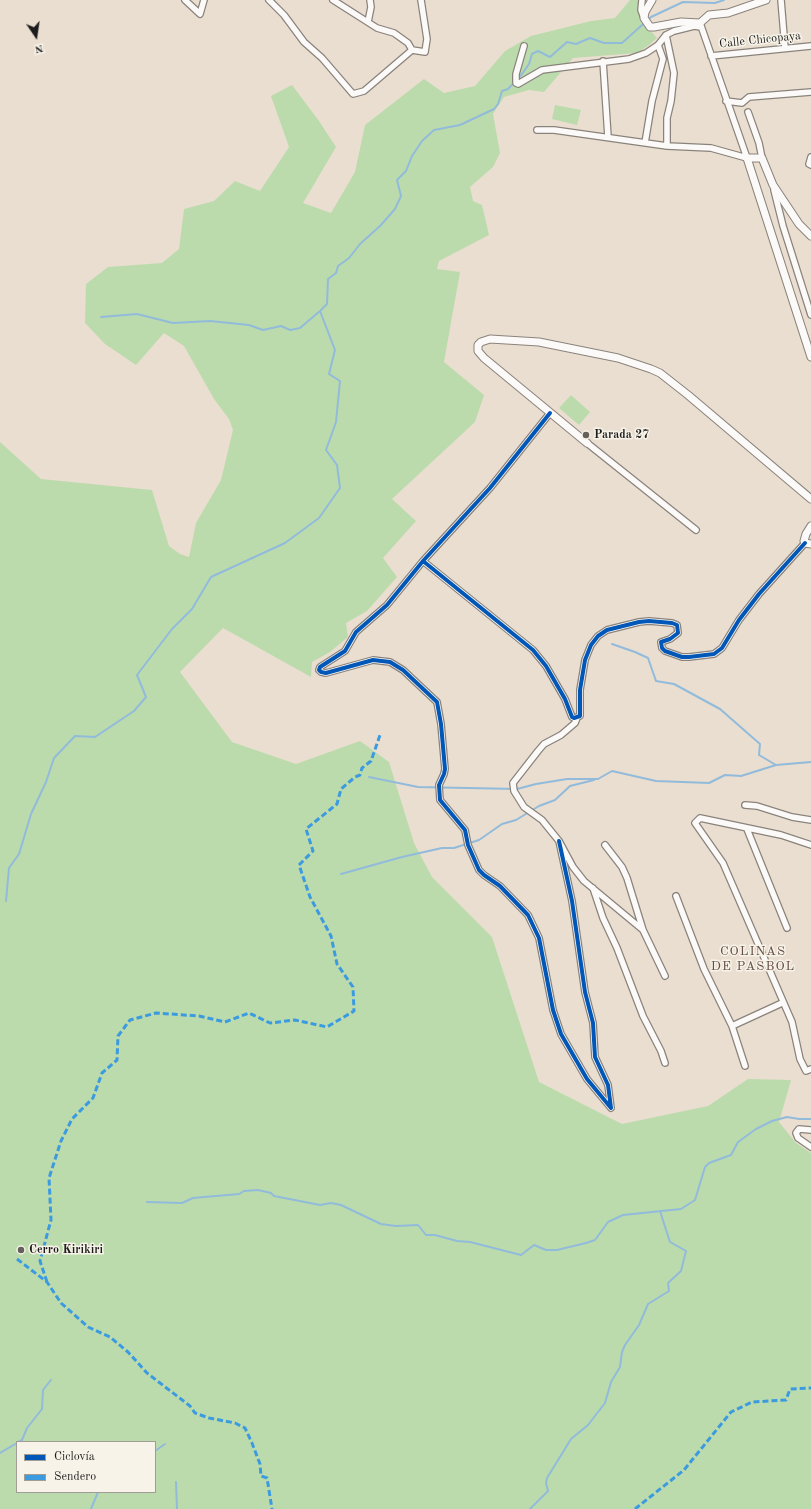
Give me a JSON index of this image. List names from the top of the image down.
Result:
{
  "streets": {
    "street": ["Calle Chicopaya"]
  },
  "districts": ["COLINAS DE PASBOL"],
  "places": ["Parada 27", "Cerro Kirikiri"],
  "legend": ["Ciclovía", "Sendero"],
  "north": "bottom"
}
